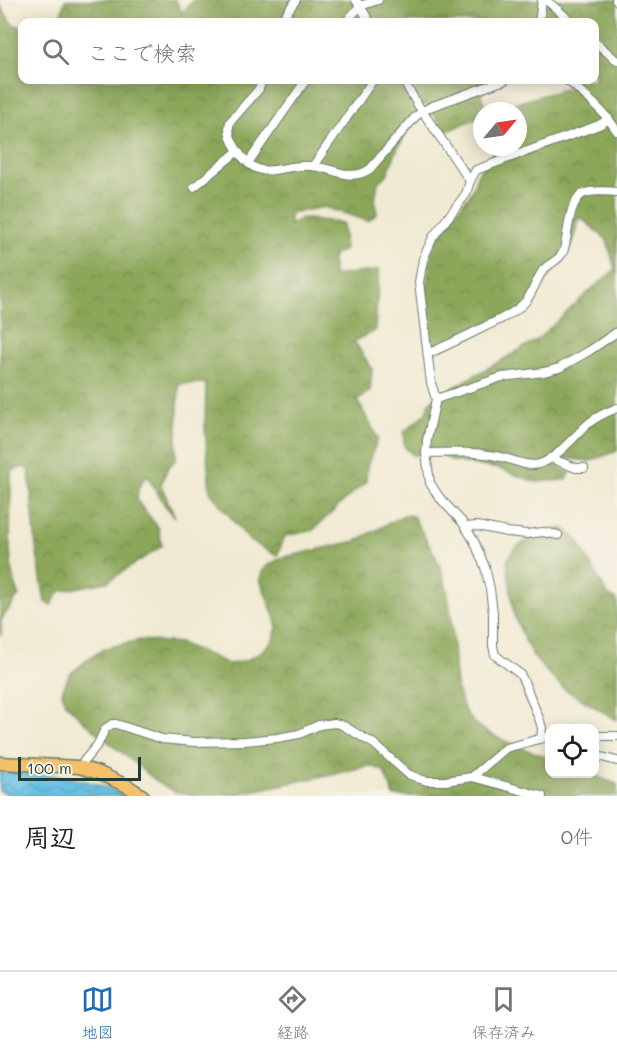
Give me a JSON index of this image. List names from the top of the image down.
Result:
{
  "scale_bar": "100 m",
  "north": "top right",
  "page": {
    "search": "ここで検索",
    "scale": "100 m",
    "heading": ["周辺", "0件"],
    "nav": ["地図", "経路", "保存済み"]
  }
}
